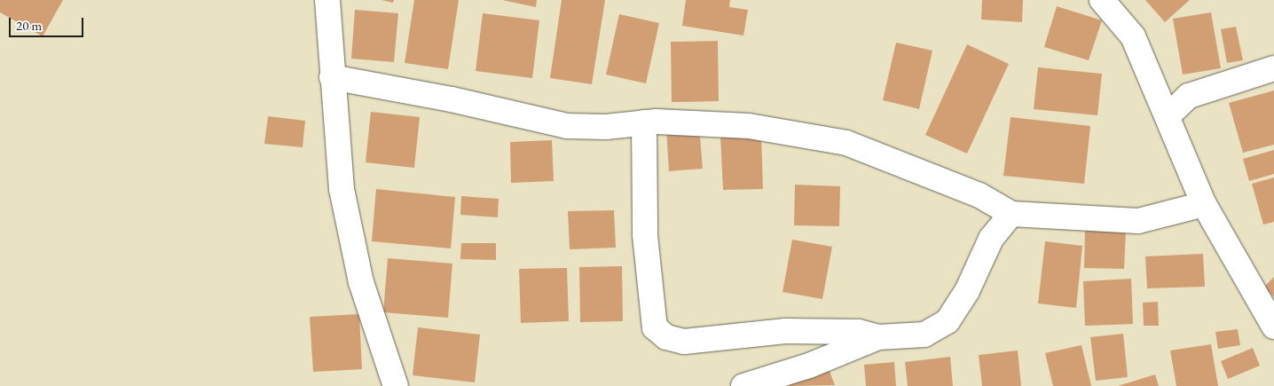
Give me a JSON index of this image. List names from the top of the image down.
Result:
{
  "scale_bar": "20 m"
}
